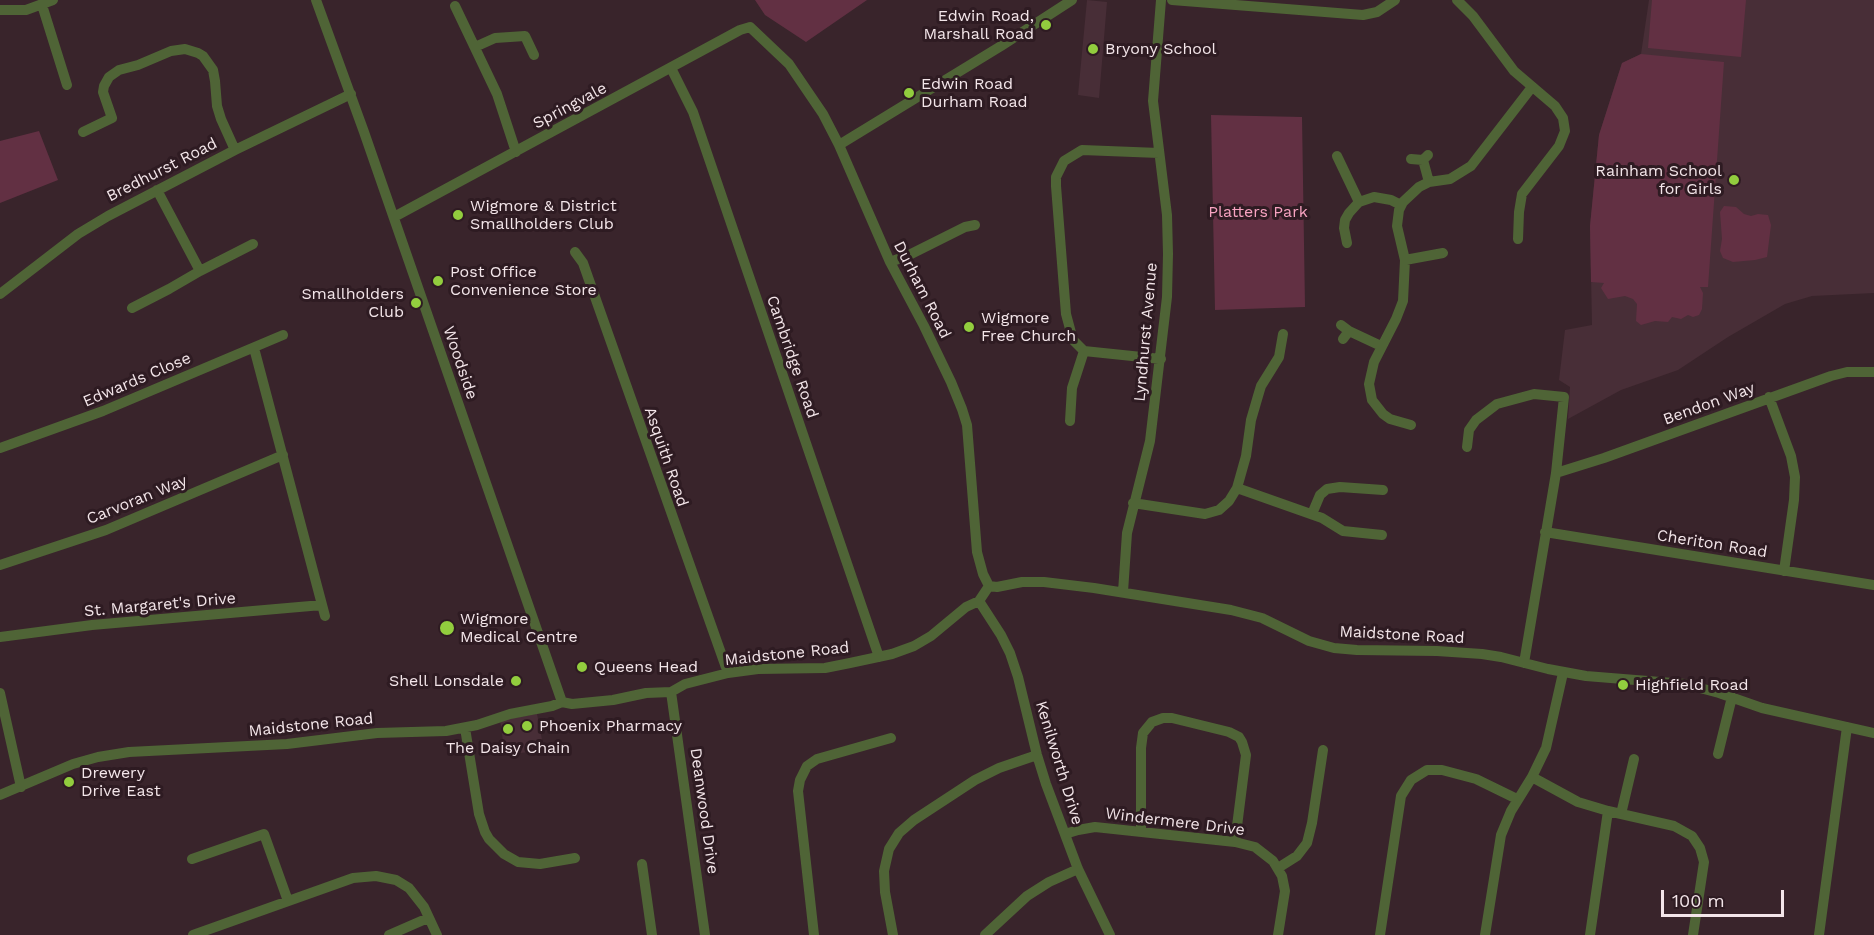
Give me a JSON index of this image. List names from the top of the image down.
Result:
{
  "streets": {
    "street": [
      "Springvale",
      "Bredhurst Road",
      "Durham Road",
      "Lyndhurst Avenue",
      "Cambridge Road",
      "Woodside",
      "Edwards Close",
      "Bendon Way",
      "Asquith Road",
      "Carvoran Way",
      "Cheriton Road",
      "St. Margaret's Drive",
      "Maidstone Road",
      "Kenilworth Drive",
      "Deanwood Drive",
      "Windermere Drive"
    ]
  },
  "crossings": [
    ["Springvale", "Durham Road"],
    ["Springvale", "Cambridge Road"],
    ["Springvale", "Woodside"],
    ["Bredhurst Road", "Woodside"],
    ["Durham Road", "Maidstone Road"],
    ["Lyndhurst Avenue", "Maidstone Road"],
    ["Cambridge Road", "Maidstone Road"],
    ["Woodside", "Maidstone Road"],
    ["Asquith Road", "Maidstone Road"],
    ["Carvoran Way", "St. Margaret's Drive"],
    ["Maidstone Road", "Kenilworth Drive"],
    ["Maidstone Road", "Deanwood Drive"],
    ["Kenilworth Drive", "Windermere Drive"]
  ],
  "parks": ["Platters Park"],
  "places": [
    "Edwin Road, Marshall Road",
    "Bryony School",
    "Edwin Road Durham Road",
    "Rainham School for Girls",
    "Wigmore & District Smallholders Club",
    "Post Office Convenience Store",
    "Smallholders Club",
    "Wigmore Free Church",
    "Wigmore Medical Centre",
    "Queens Head",
    "Shell Lonsdale",
    "Highfield Road",
    "Phoenix Pharmacy",
    "The Daisy Chain",
    "Drewery Drive East"
  ],
  "scale_bar": "100 m"
}
